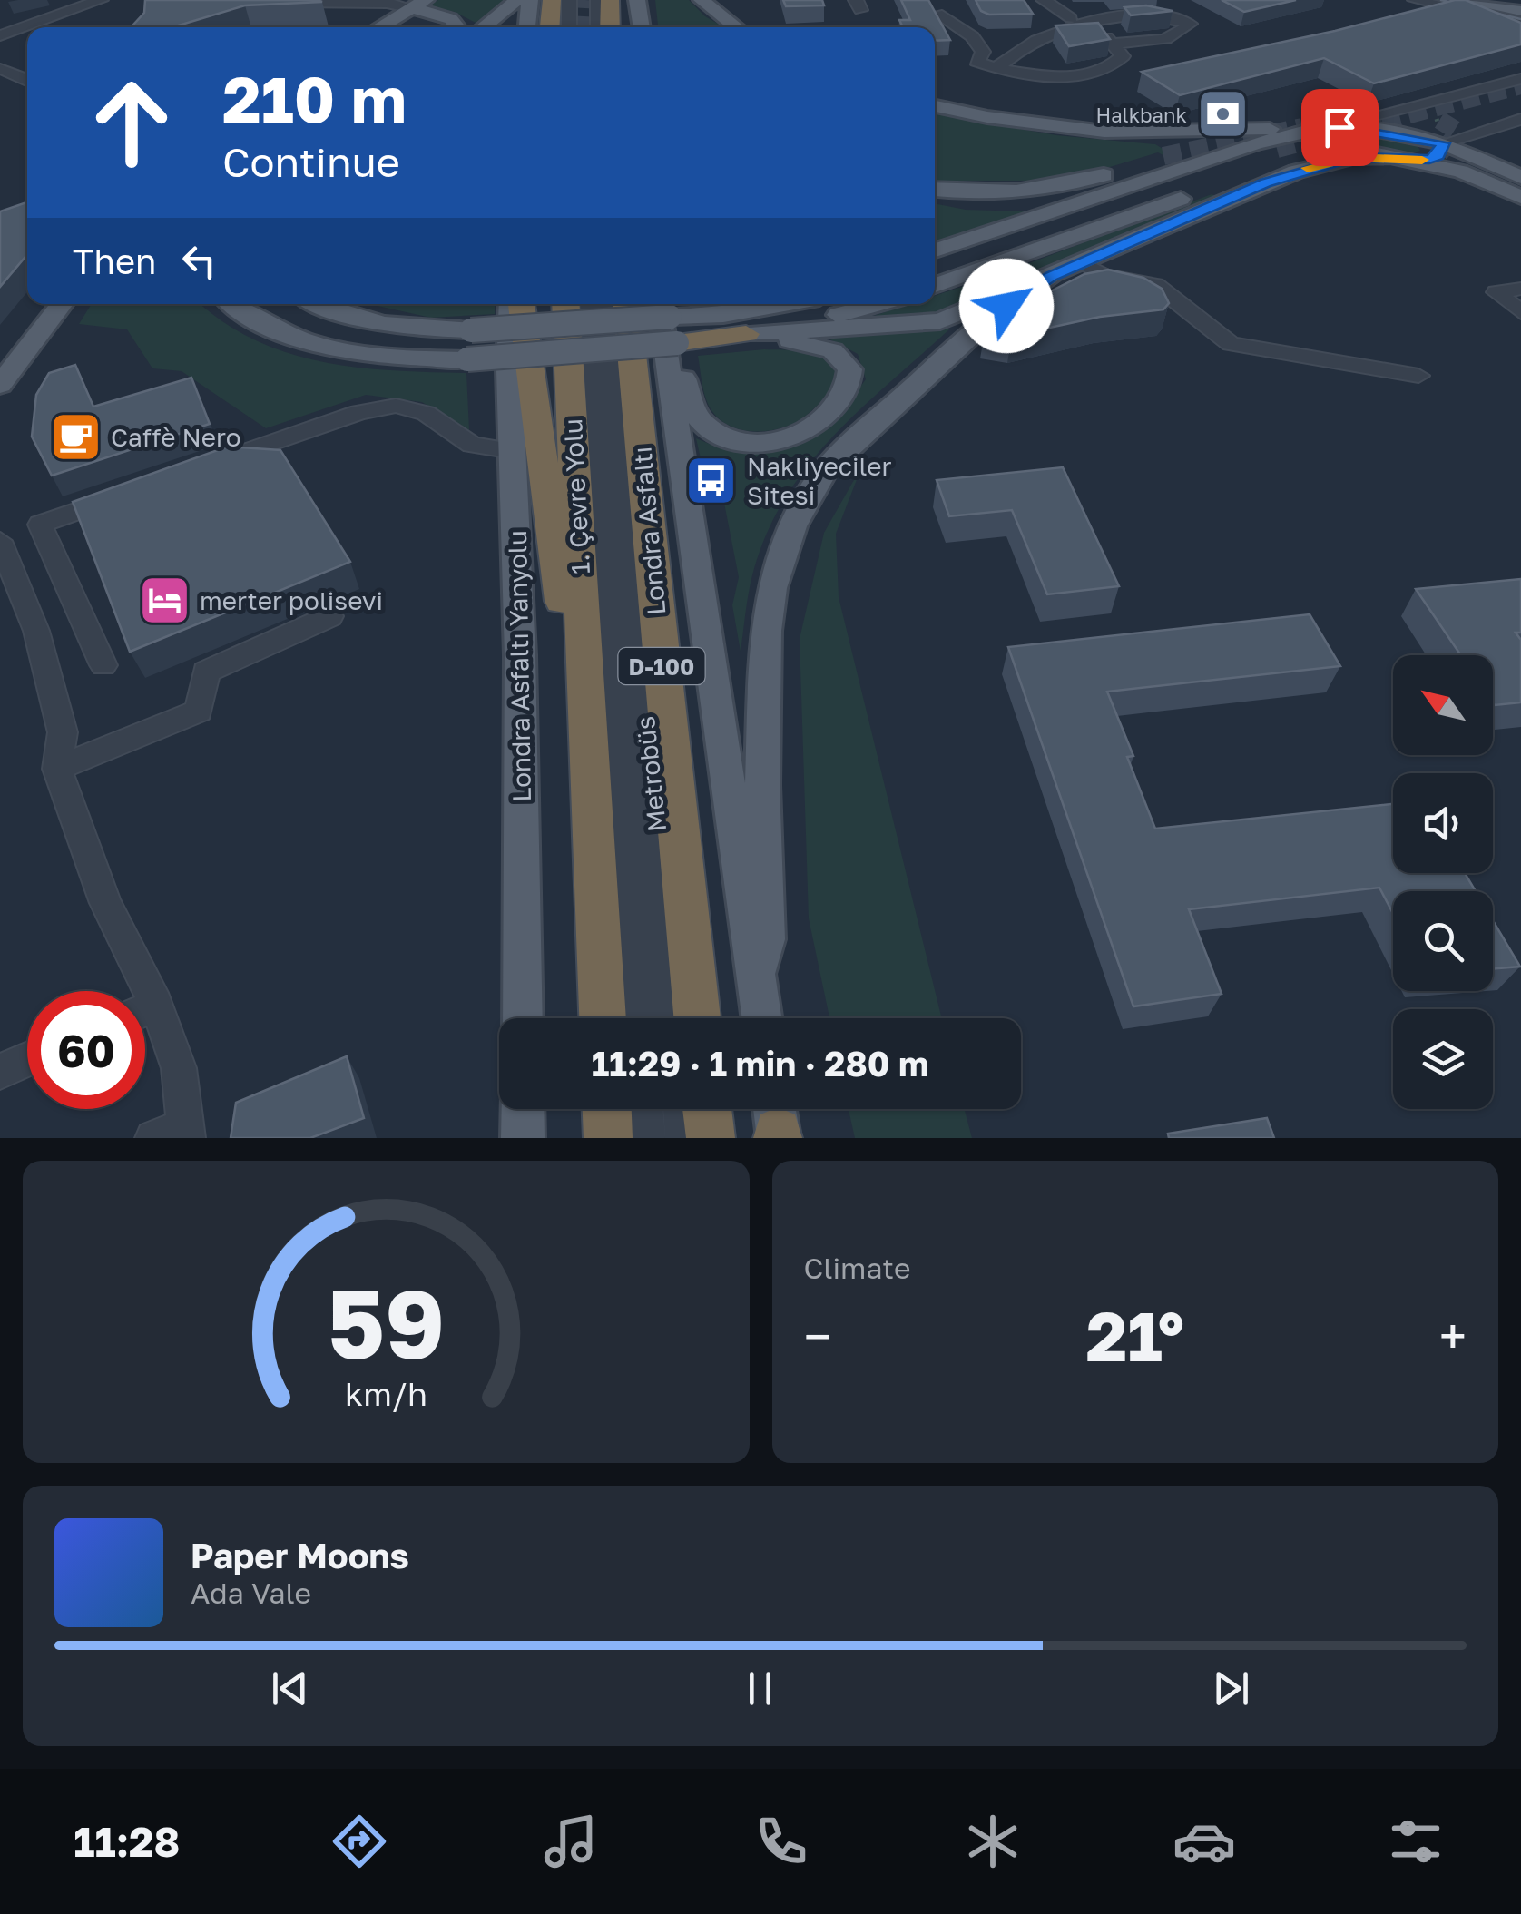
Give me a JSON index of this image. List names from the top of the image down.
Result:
{
  "streets": {
    "highway": ["1. Çevre Yolu", "Londra Asfaltı", "D-100"],
    "main road": ["Londra Asfaltı Yanyolu"],
    "street": ["Metrobüs"]
  },
  "crossings": [
    ["1. Çevre Yolu", "D-100"]
  ],
  "places": {
    "bank": ["Halkbank"],
    "cafe": ["Caffè Nero"],
    "bus stop": ["Nakliyeciler Sitesi"],
    "hotel": ["merter polisevi"]
  },
  "north": "top left",
  "page": {
    "turn": ["210 m", "Continue"],
    "then": "Then",
    "limit": "60",
    "trip": "11:29 · 1 min · 280 m",
    "tile": "Climate",
    "heat": ["−", "21°", "+"],
    "song": ["Paper Moons", "Ada Vale"],
    "tabs": "11:28",
    "gauge": ["59", "km/h"]
  }
}
